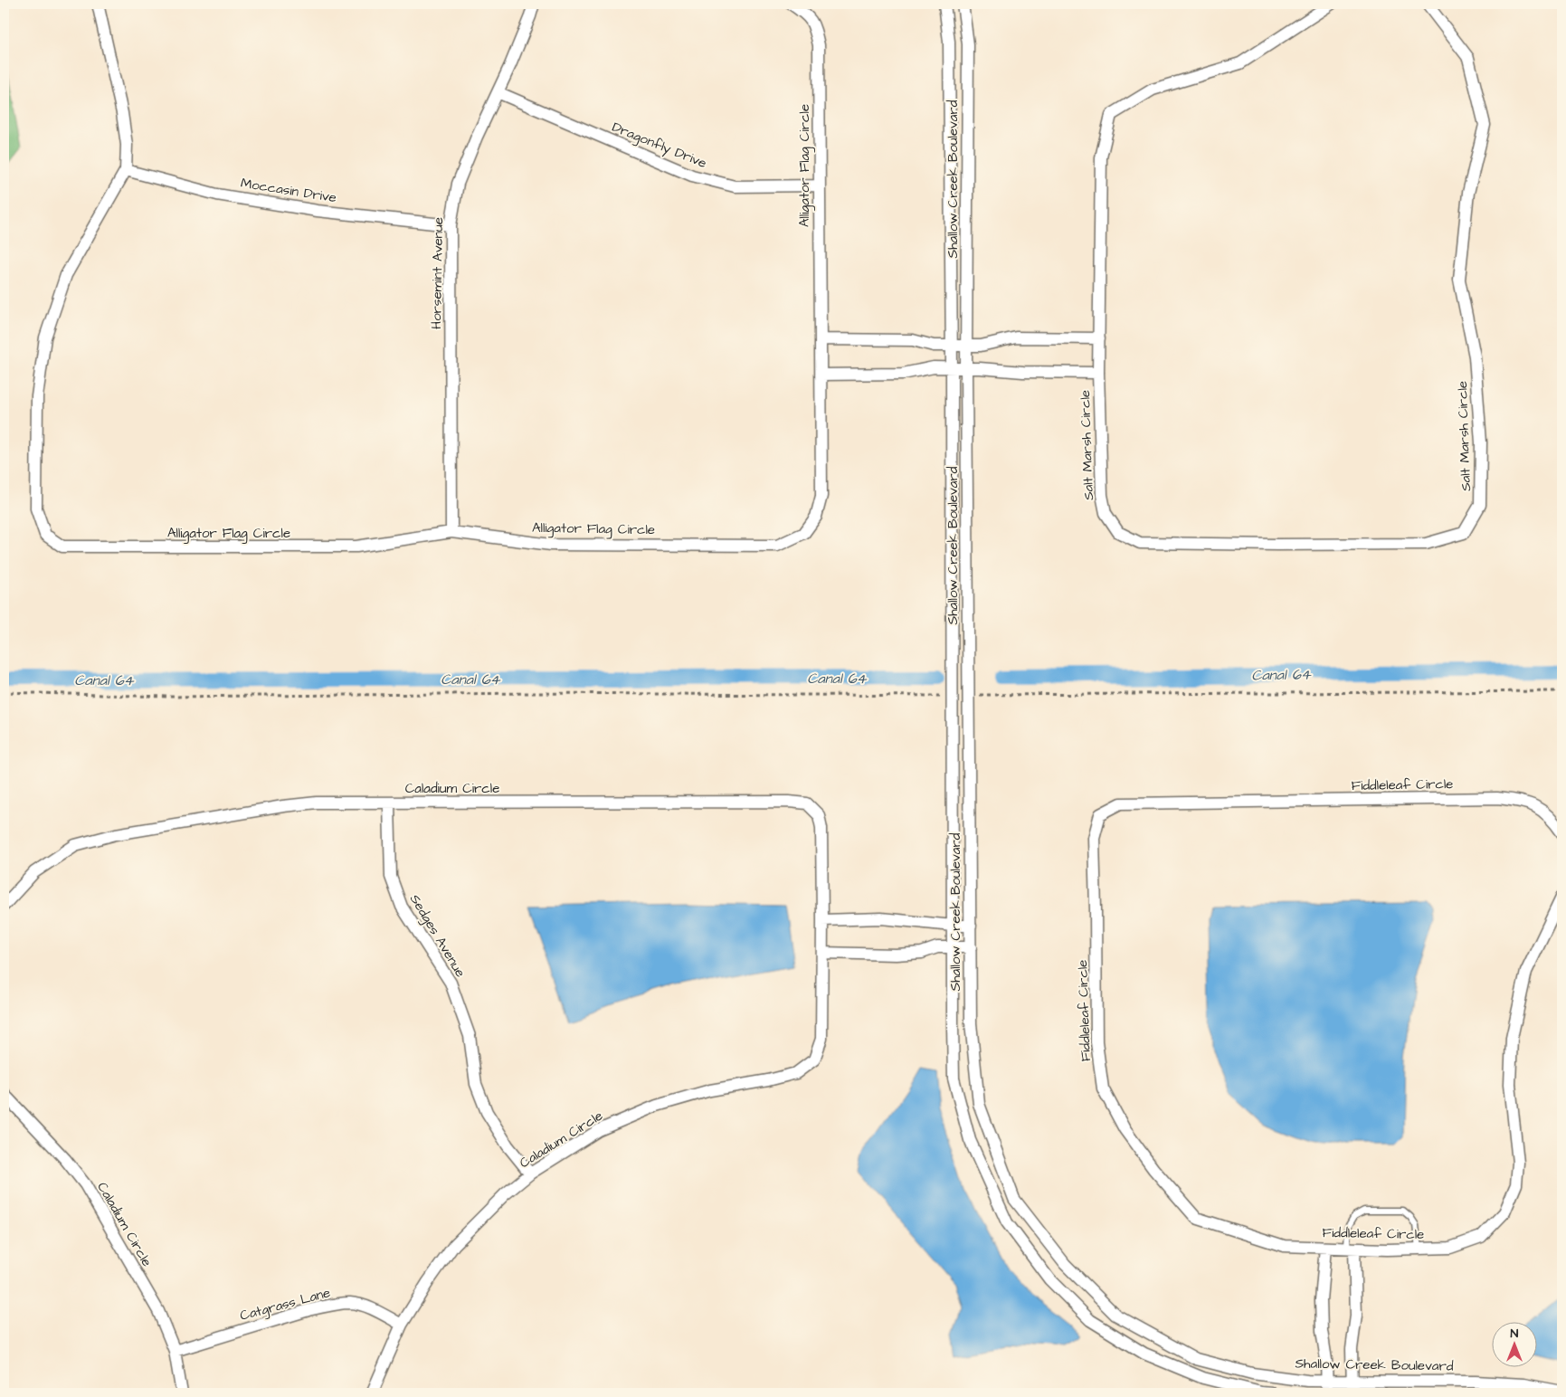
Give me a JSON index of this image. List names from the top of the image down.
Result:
{
  "streets": {
    "street": [
      "Dragonfly Drive",
      "Alligator Flag Circle",
      "Shallow Creek Boulevard",
      "Moccasin Drive",
      "Horsemint Avenue",
      "Salt Marsh Circle",
      "Fiddleleaf Circle",
      "Caladium Circle",
      "Sedges Avenue",
      "Catgrass Lane"
    ]
  },
  "crossings": [
    ["Dragonfly Drive", "Alligator Flag Circle"],
    ["Dragonfly Drive", "Horsemint Avenue"],
    ["Alligator Flag Circle", "Moccasin Drive"],
    ["Alligator Flag Circle", "Horsemint Avenue"],
    ["Shallow Creek Boulevard", "Salt Marsh Circle"],
    ["Moccasin Drive", "Horsemint Avenue"],
    ["Caladium Circle", "Sedges Avenue"],
    ["Caladium Circle", "Catgrass Lane"]
  ],
  "water": ["Canal 64"],
  "north": "top"
}
